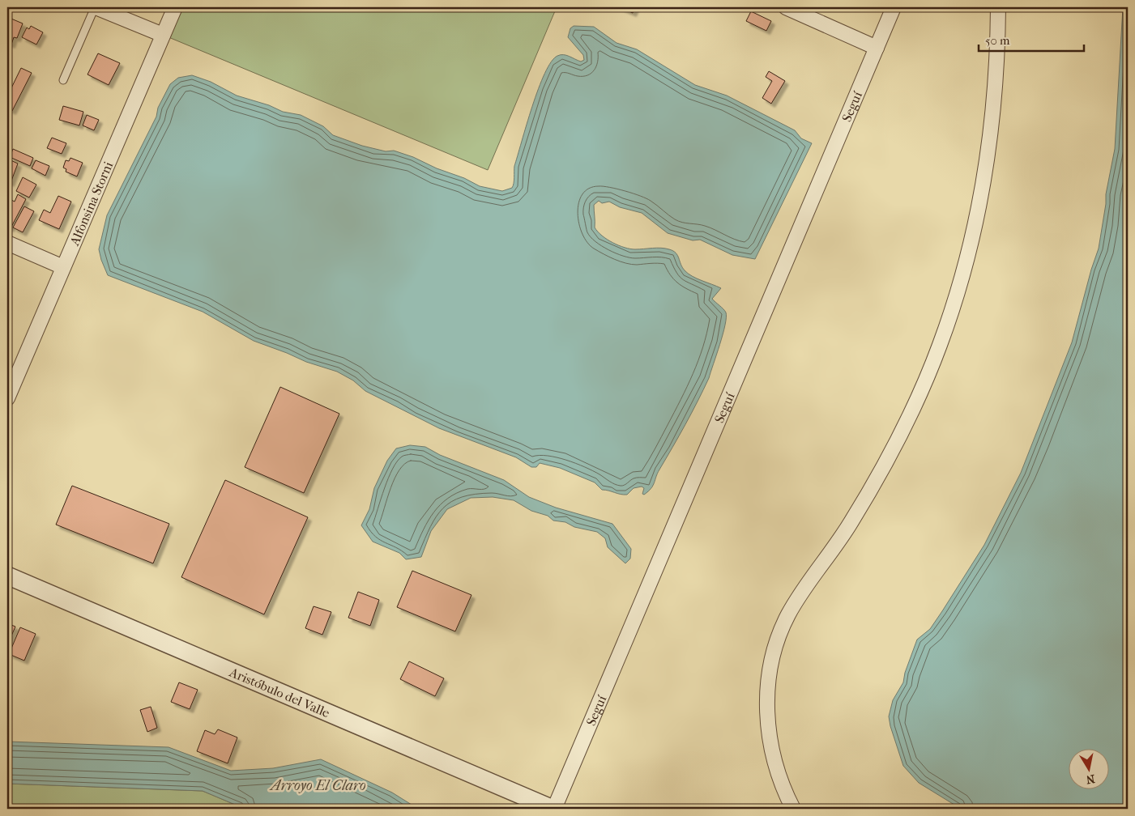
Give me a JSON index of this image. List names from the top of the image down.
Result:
{
  "streets": {
    "street": ["Seguí", "Alfonsina Storni", "Aristóbulo del Valle"]
  },
  "crossings": [
    ["Seguí", "Aristóbulo del Valle"]
  ],
  "water": ["Arroyo El Claro"],
  "scale_bar": "50 m",
  "north": "bottom"
}
